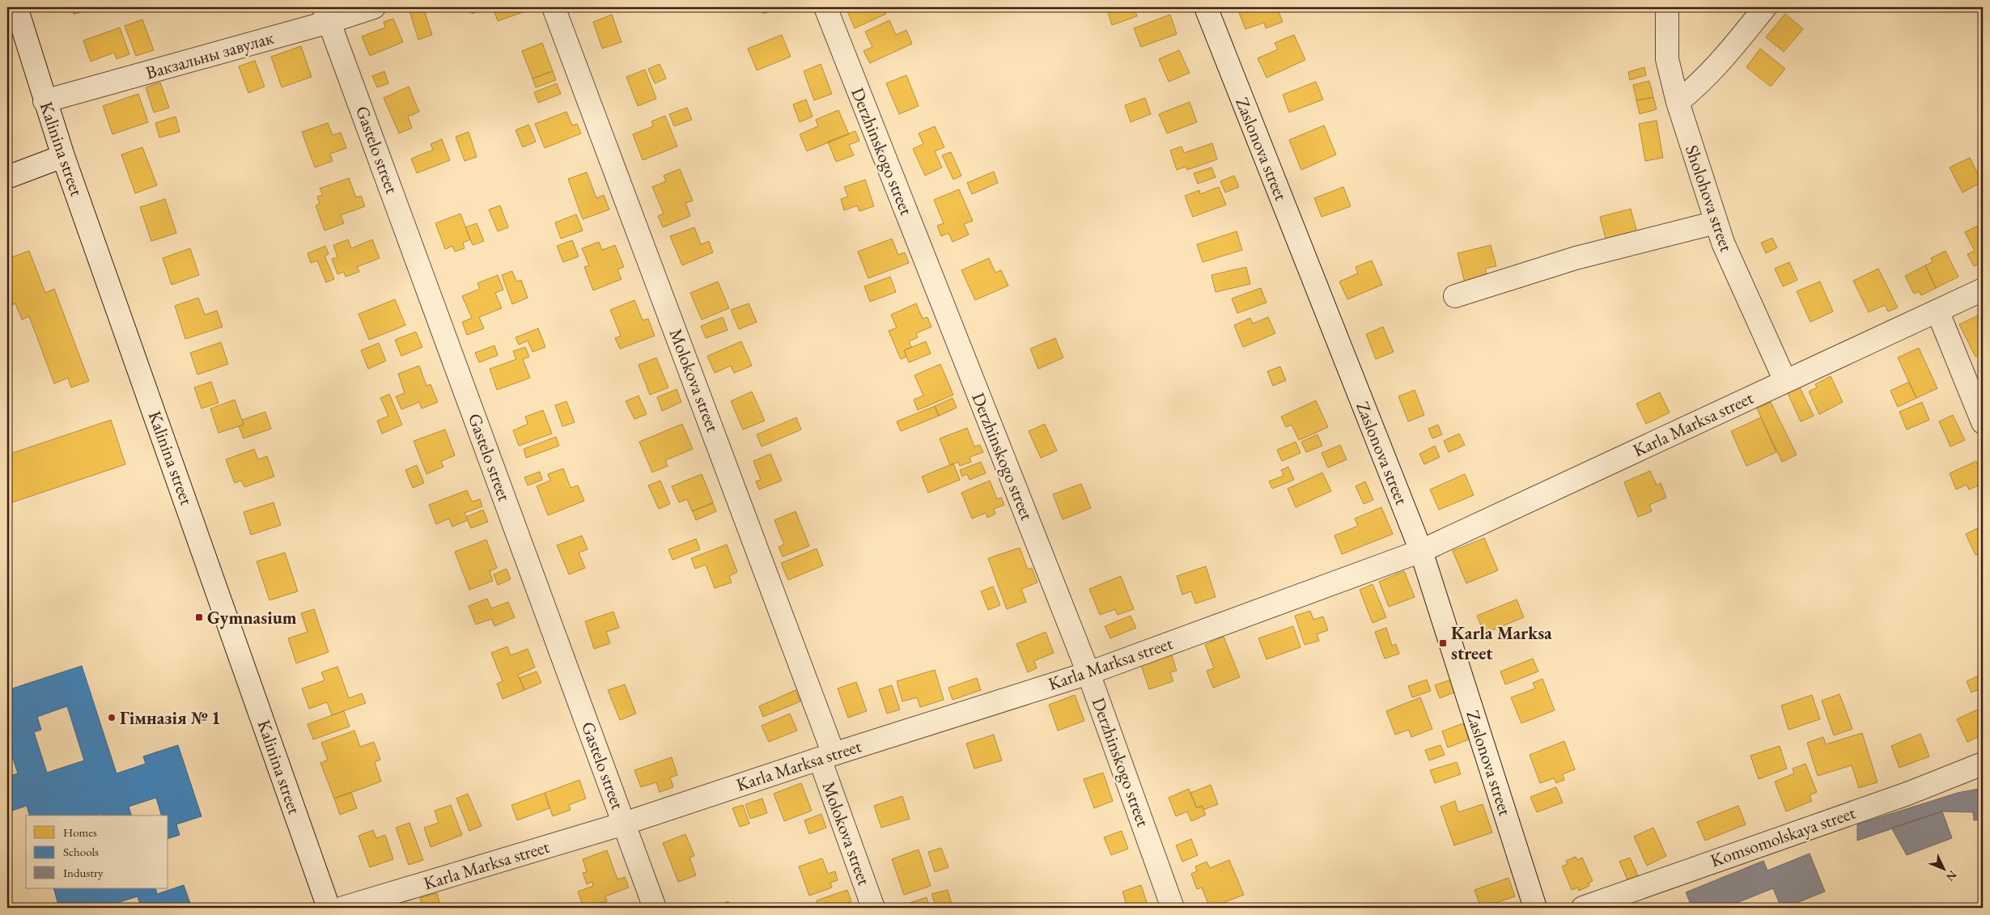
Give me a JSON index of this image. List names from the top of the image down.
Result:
{
  "streets": {
    "street": [
      "Вакзальны завулак",
      "Kalinina street",
      "Zaslonova street",
      "Gastelo street",
      "Derzhinskogo street",
      "Sholohova street",
      "Molokova street",
      "Karla Marksa street",
      "Komsomolskaya street"
    ]
  },
  "crossings": [
    ["Вакзальны завулак", "Kalinina street"],
    ["Вакзальны завулак", "Gastelo street"],
    ["Zaslonova street", "Karla Marksa street"],
    ["Gastelo street", "Karla Marksa street"],
    ["Derzhinskogo street", "Karla Marksa street"],
    ["Sholohova street", "Karla Marksa street"],
    ["Molokova street", "Karla Marksa street"]
  ],
  "places": {
    "transit": ["Gymnasium", "Karla Marksa street"],
    "other": ["Гімназія № 1"]
  },
  "legend": ["Homes", "Schools", "Industry"],
  "north": "bottom right"
}
